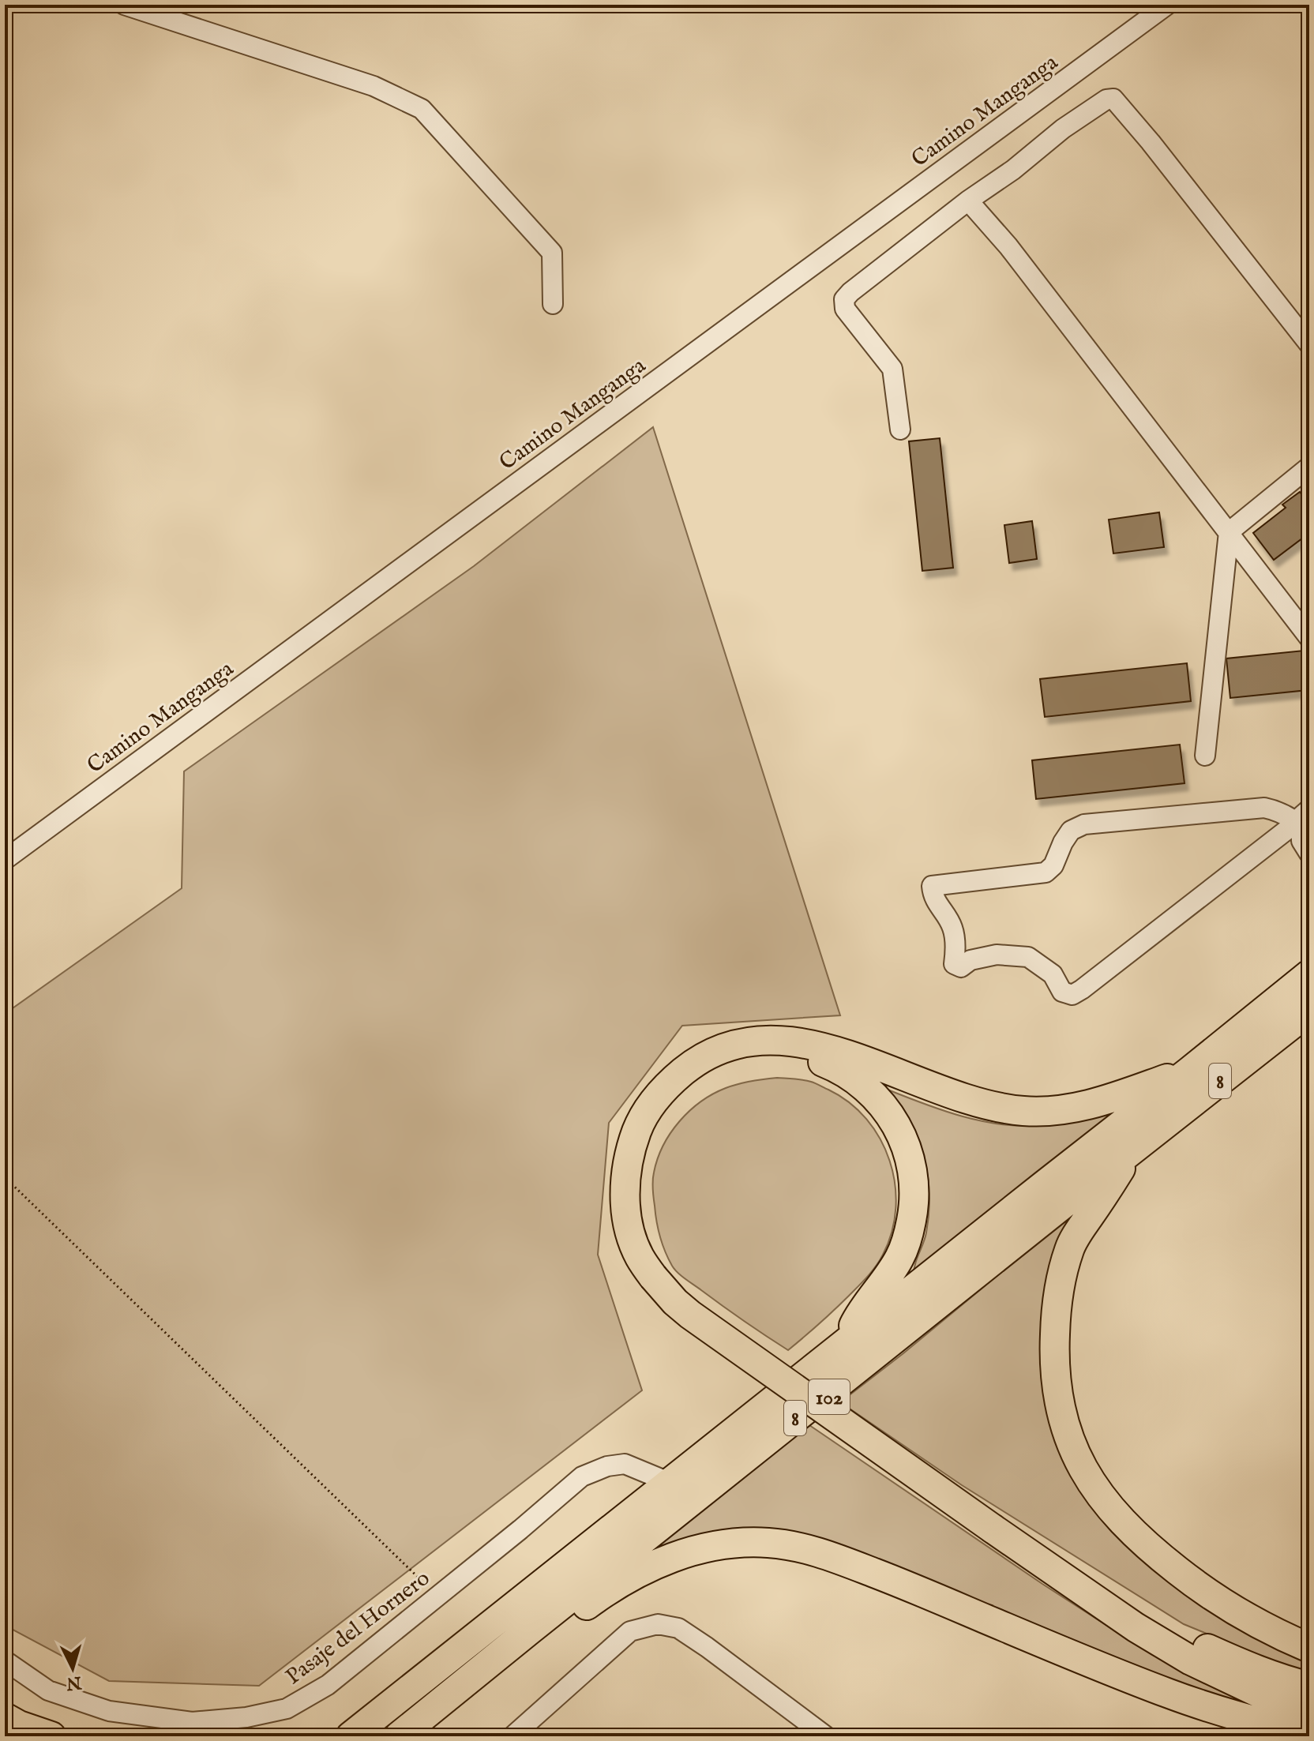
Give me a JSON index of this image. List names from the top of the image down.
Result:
{
  "streets": {
    "highway": ["8", "102"],
    "street": ["Camino Manganga", "Pasaje del Hornero"]
  },
  "crossings": [
    ["8", "Pasaje del Hornero"]
  ],
  "north": "bottom"
}
